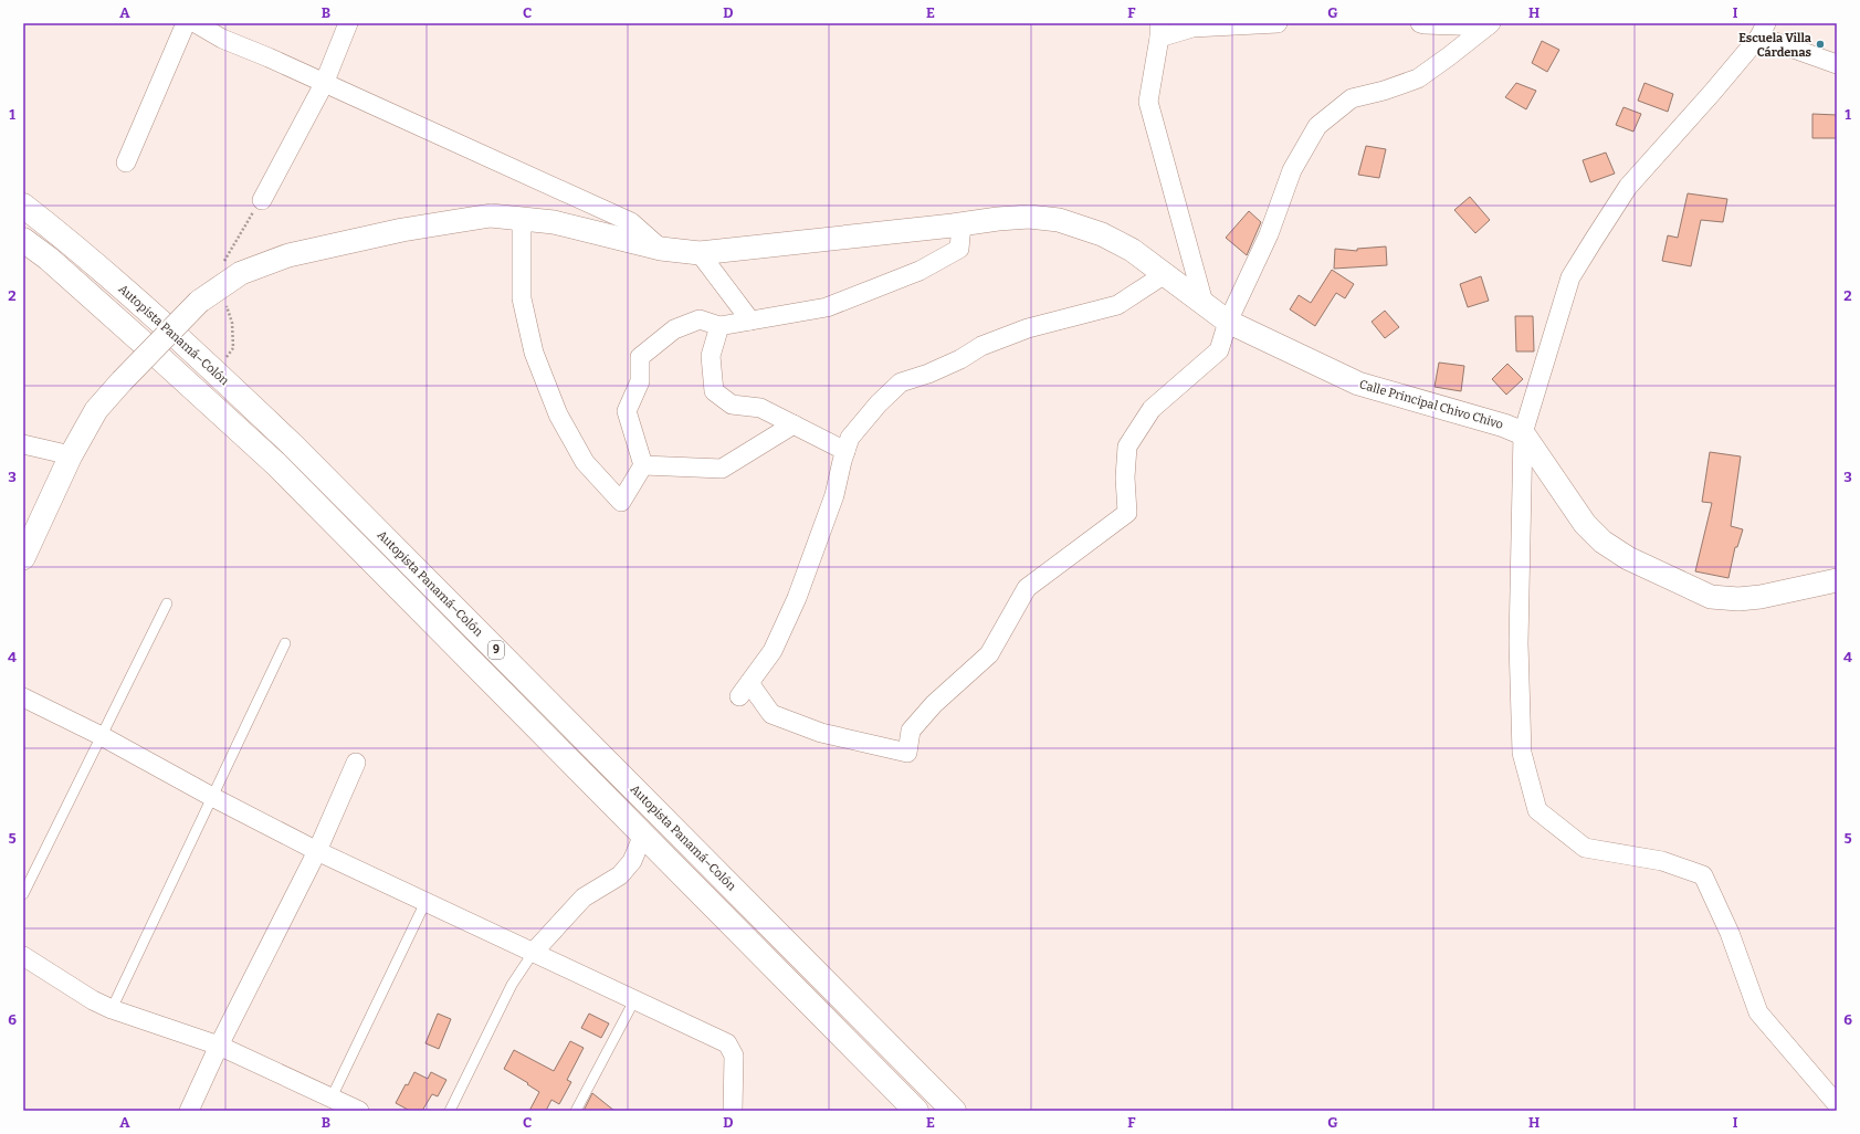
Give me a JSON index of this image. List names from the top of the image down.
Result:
{
  "streets": {
    "highway": ["Autopista Panamá–Colón", "9"],
    "street": ["Calle Principal Chivo Chivo"]
  },
  "places": ["Escuela Villa Cárdenas"],
  "grid": {
    "columns": [
      "A",
      "B",
      "C",
      "D",
      "E",
      "F",
      "G",
      "H",
      "I"
    ],
    "rows": [
      "1",
      "2",
      "3",
      "4",
      "5",
      "6"
    ]
  }
}
